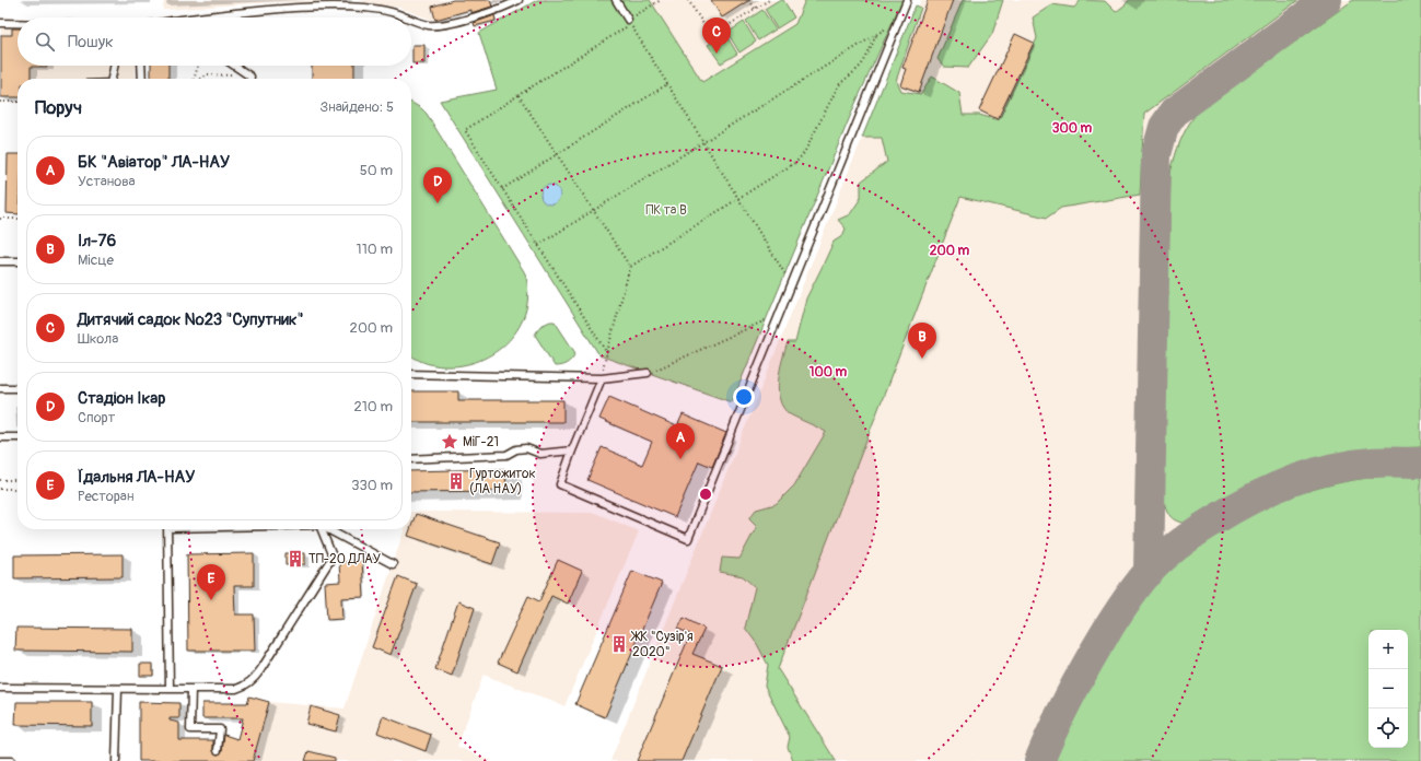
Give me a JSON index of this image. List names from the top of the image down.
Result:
{
  "parks": ["ПК та В"],
  "places": {
    "place": ["МіГ-21"],
    "building": ["Гуртожиток (ЛА НАУ)", "ТП-20 ДЛАУ", "ЖК \"Сузір'я 2020\""]
  },
  "page": {
    "pins": [
      "C",
      "D",
      "B",
      "A",
      "E"
    ],
    "search": "Пошук",
    "heading": ["Поруч", "Знайдено: 5"],
    "list": [
      {
        "mark": "A",
        "name": "БК \"Авіатор\" ЛА-НАУ",
        "note": "Установа",
        "value": "50 m"
      },
      {
        "mark": "B",
        "name": "Іл-76",
        "note": "Місце",
        "value": "110 m"
      },
      {
        "mark": "C",
        "name": "Дитячий садок №23 \"Супутник\"",
        "note": "Школа",
        "value": "200 m"
      },
      {
        "mark": "D",
        "name": "Стадіон Ікар",
        "note": "Спорт",
        "value": "210 m"
      },
      {
        "mark": "E",
        "name": "Їдальня ЛА-НАУ",
        "note": "Ресторан",
        "value": "330 m"
      }
    ],
    "map_buttons": ["+", "−"]
  },
  "rings": ["300 m", "200 m", "100 m"]
}
